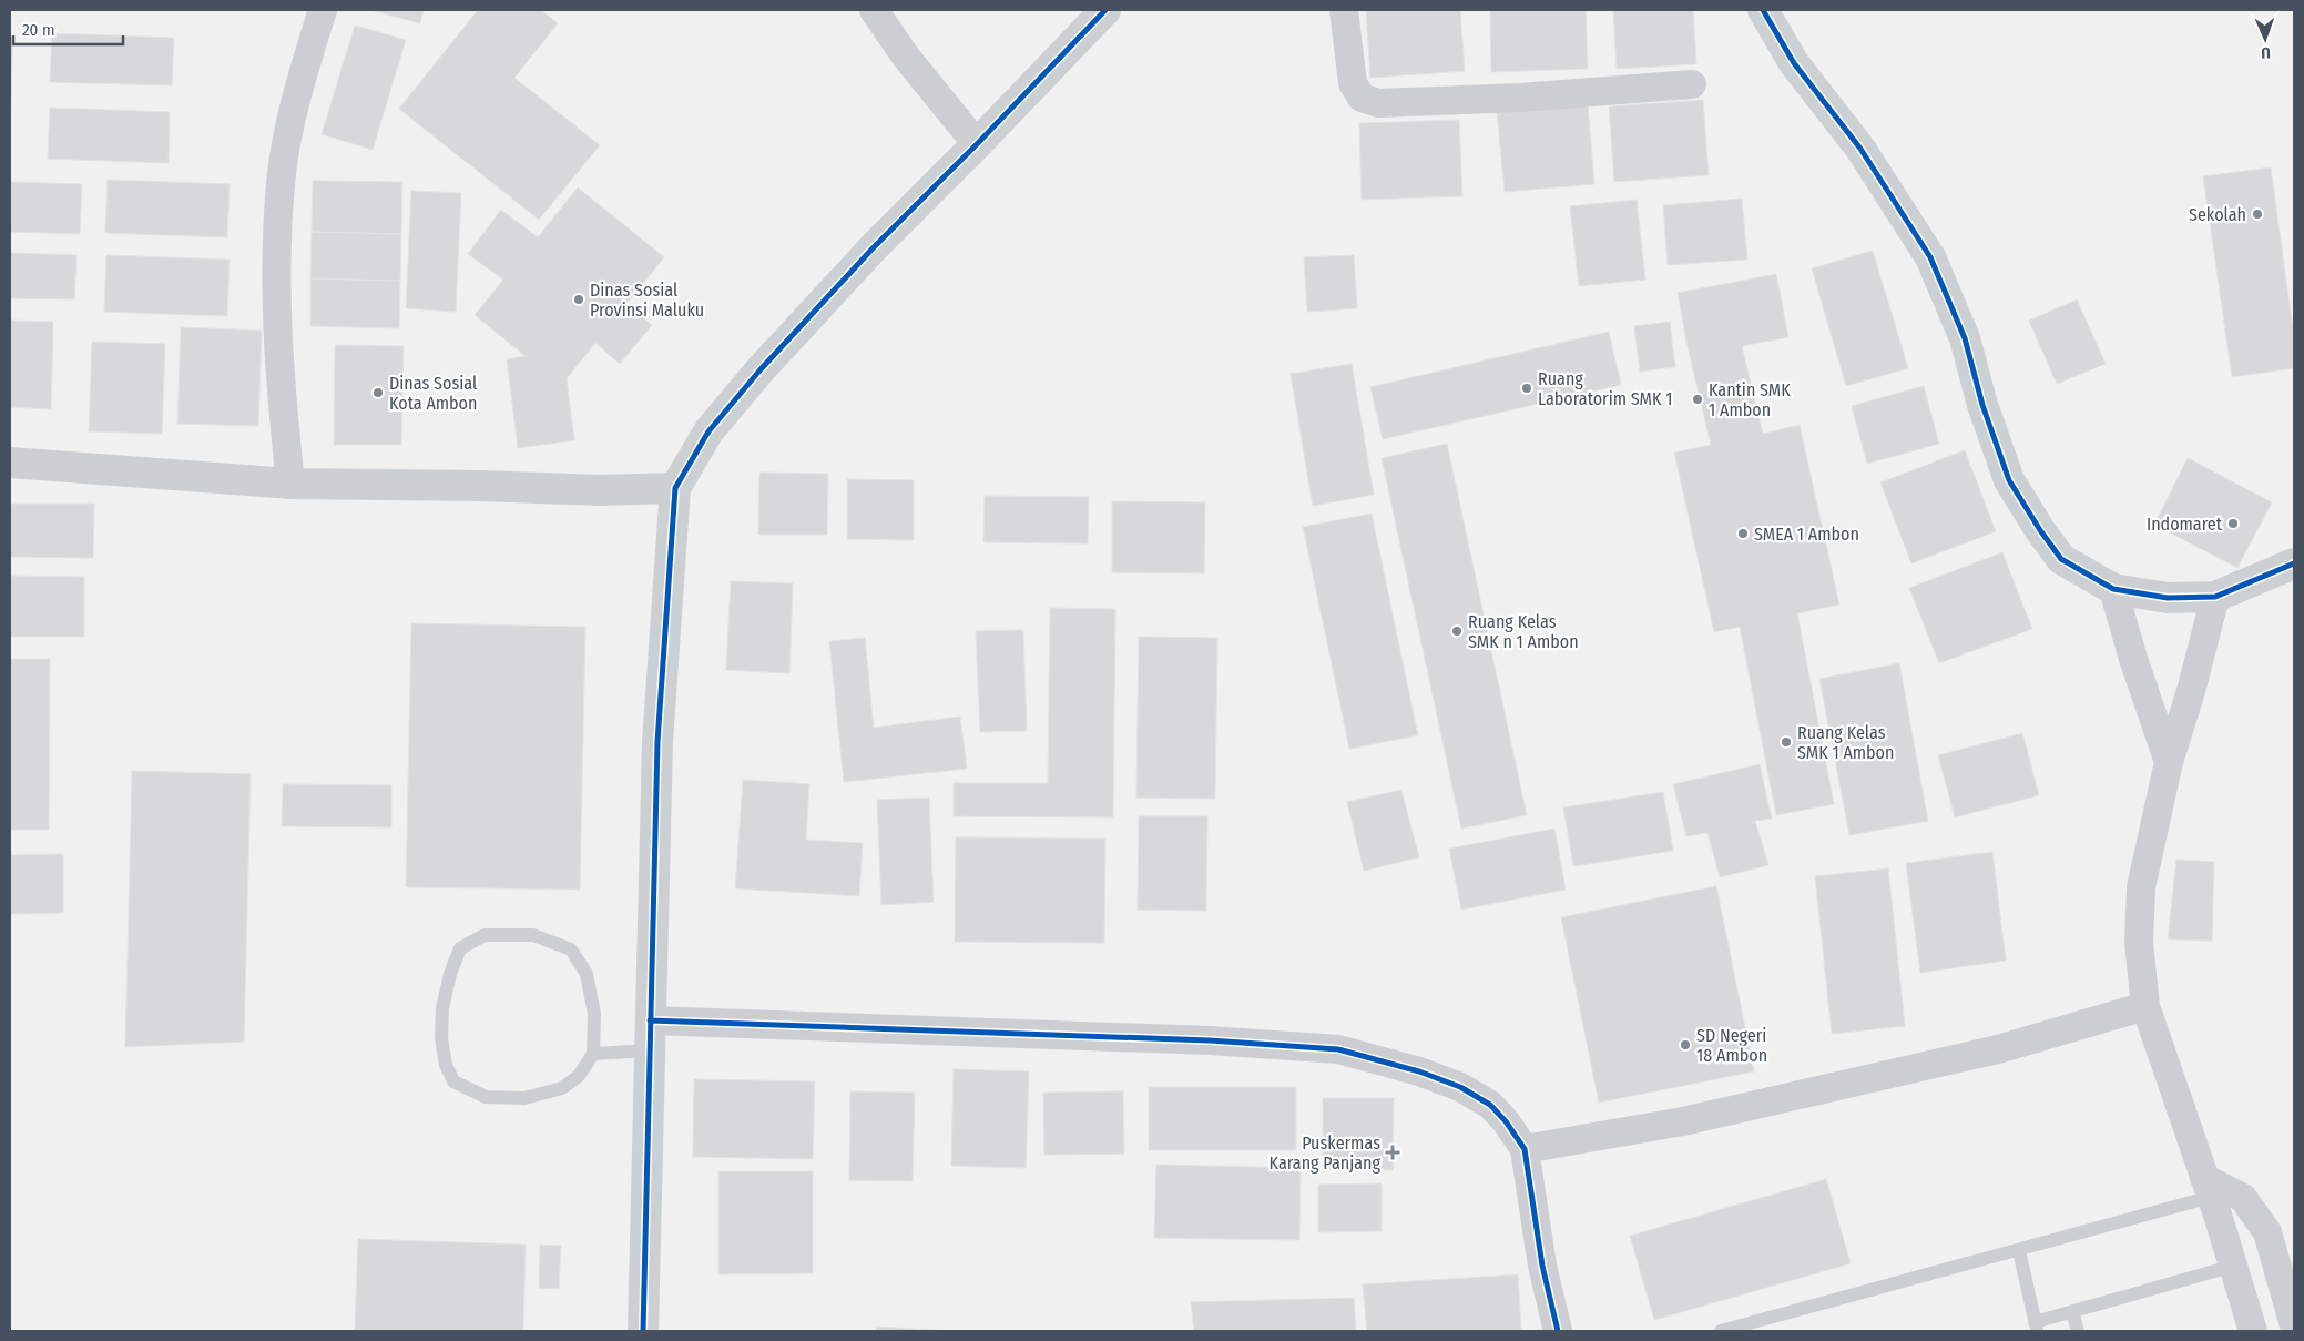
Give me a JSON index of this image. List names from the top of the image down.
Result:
{
  "places": {
    "other": [
      "Sekolah",
      "Dinas Sosial Provinsi Maluku",
      "Ruang Laboratorim SMK 1",
      "Dinas Sosial Kota Ambon",
      "Kantin SMK 1 Ambon",
      "Indomaret",
      "SMEA 1 Ambon",
      "Ruang Kelas SMK n 1 Ambon",
      "Ruang Kelas SMK 1 Ambon",
      "SD Negeri 18 Ambon"
    ],
    "health": ["Puskermas Karang Panjang"]
  },
  "scale_bar": "20 m",
  "north": "bottom"
}
